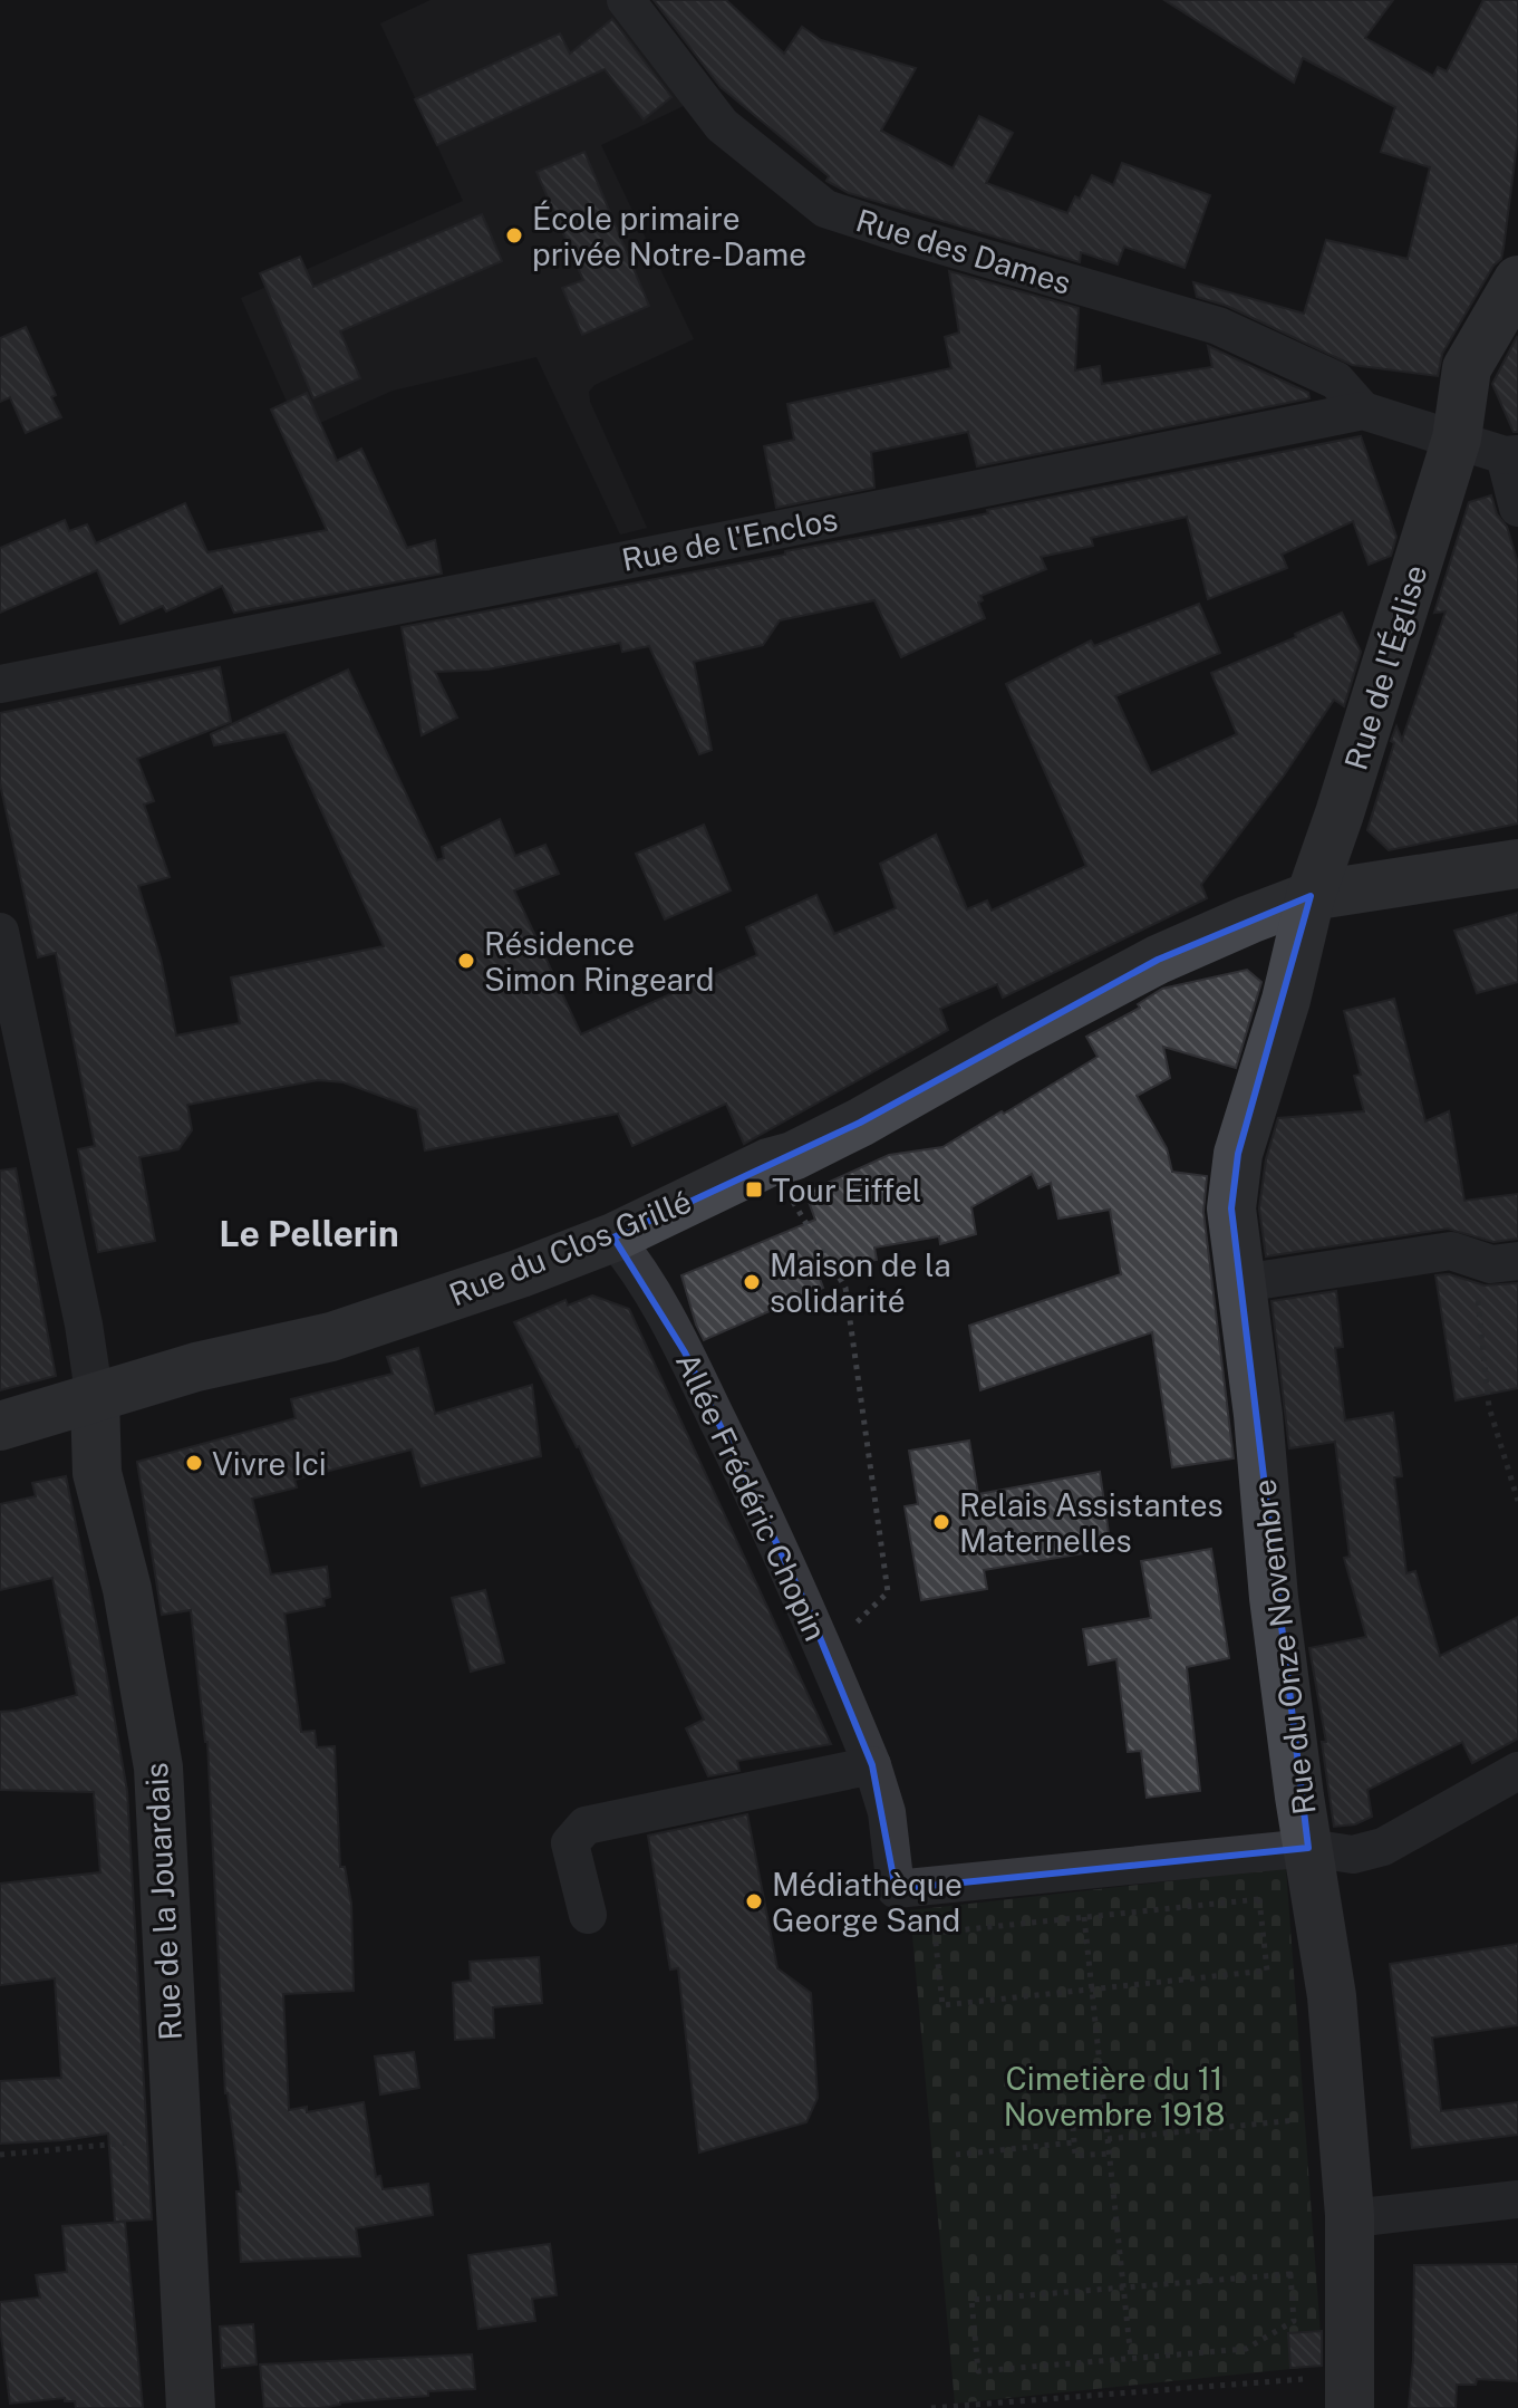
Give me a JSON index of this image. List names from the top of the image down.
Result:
{
  "streets": {
    "main road": [
      "Rue de l'Église",
      "Rue du Clos Grillé",
      "Rue du Onze Novembre",
      "Rue de la Jouardais"
    ],
    "street": ["Rue des Dames", "Rue de l'Enclos", "Allée Frédéric Chopin"]
  },
  "crossings": [
    ["Rue des Dames", "Rue de l'Enclos"],
    ["Rue de l'Église", "Rue du Clos Grillé"],
    ["Rue de l'Église", "Rue du Onze Novembre"],
    ["Rue du Clos Grillé", "Allée Frédéric Chopin"],
    ["Rue du Clos Grillé", "Rue du Onze Novembre"],
    ["Rue du Clos Grillé", "Rue de la Jouardais"],
    ["Allée Frédéric Chopin", "Rue du Onze Novembre"]
  ],
  "districts": ["Le Pellerin"],
  "parks": ["Cimetière du 11 Novembre 1918"],
  "places": {
    "other": [
      "École primaire privée Notre-Dame",
      "Résidence Simon Ringeard",
      "Maison de la solidarité",
      "Vivre Ici",
      "Relais Assistantes Maternelles",
      "Médiathèque George Sand"
    ],
    "transit": ["Tour Eiffel"]
  }
}
